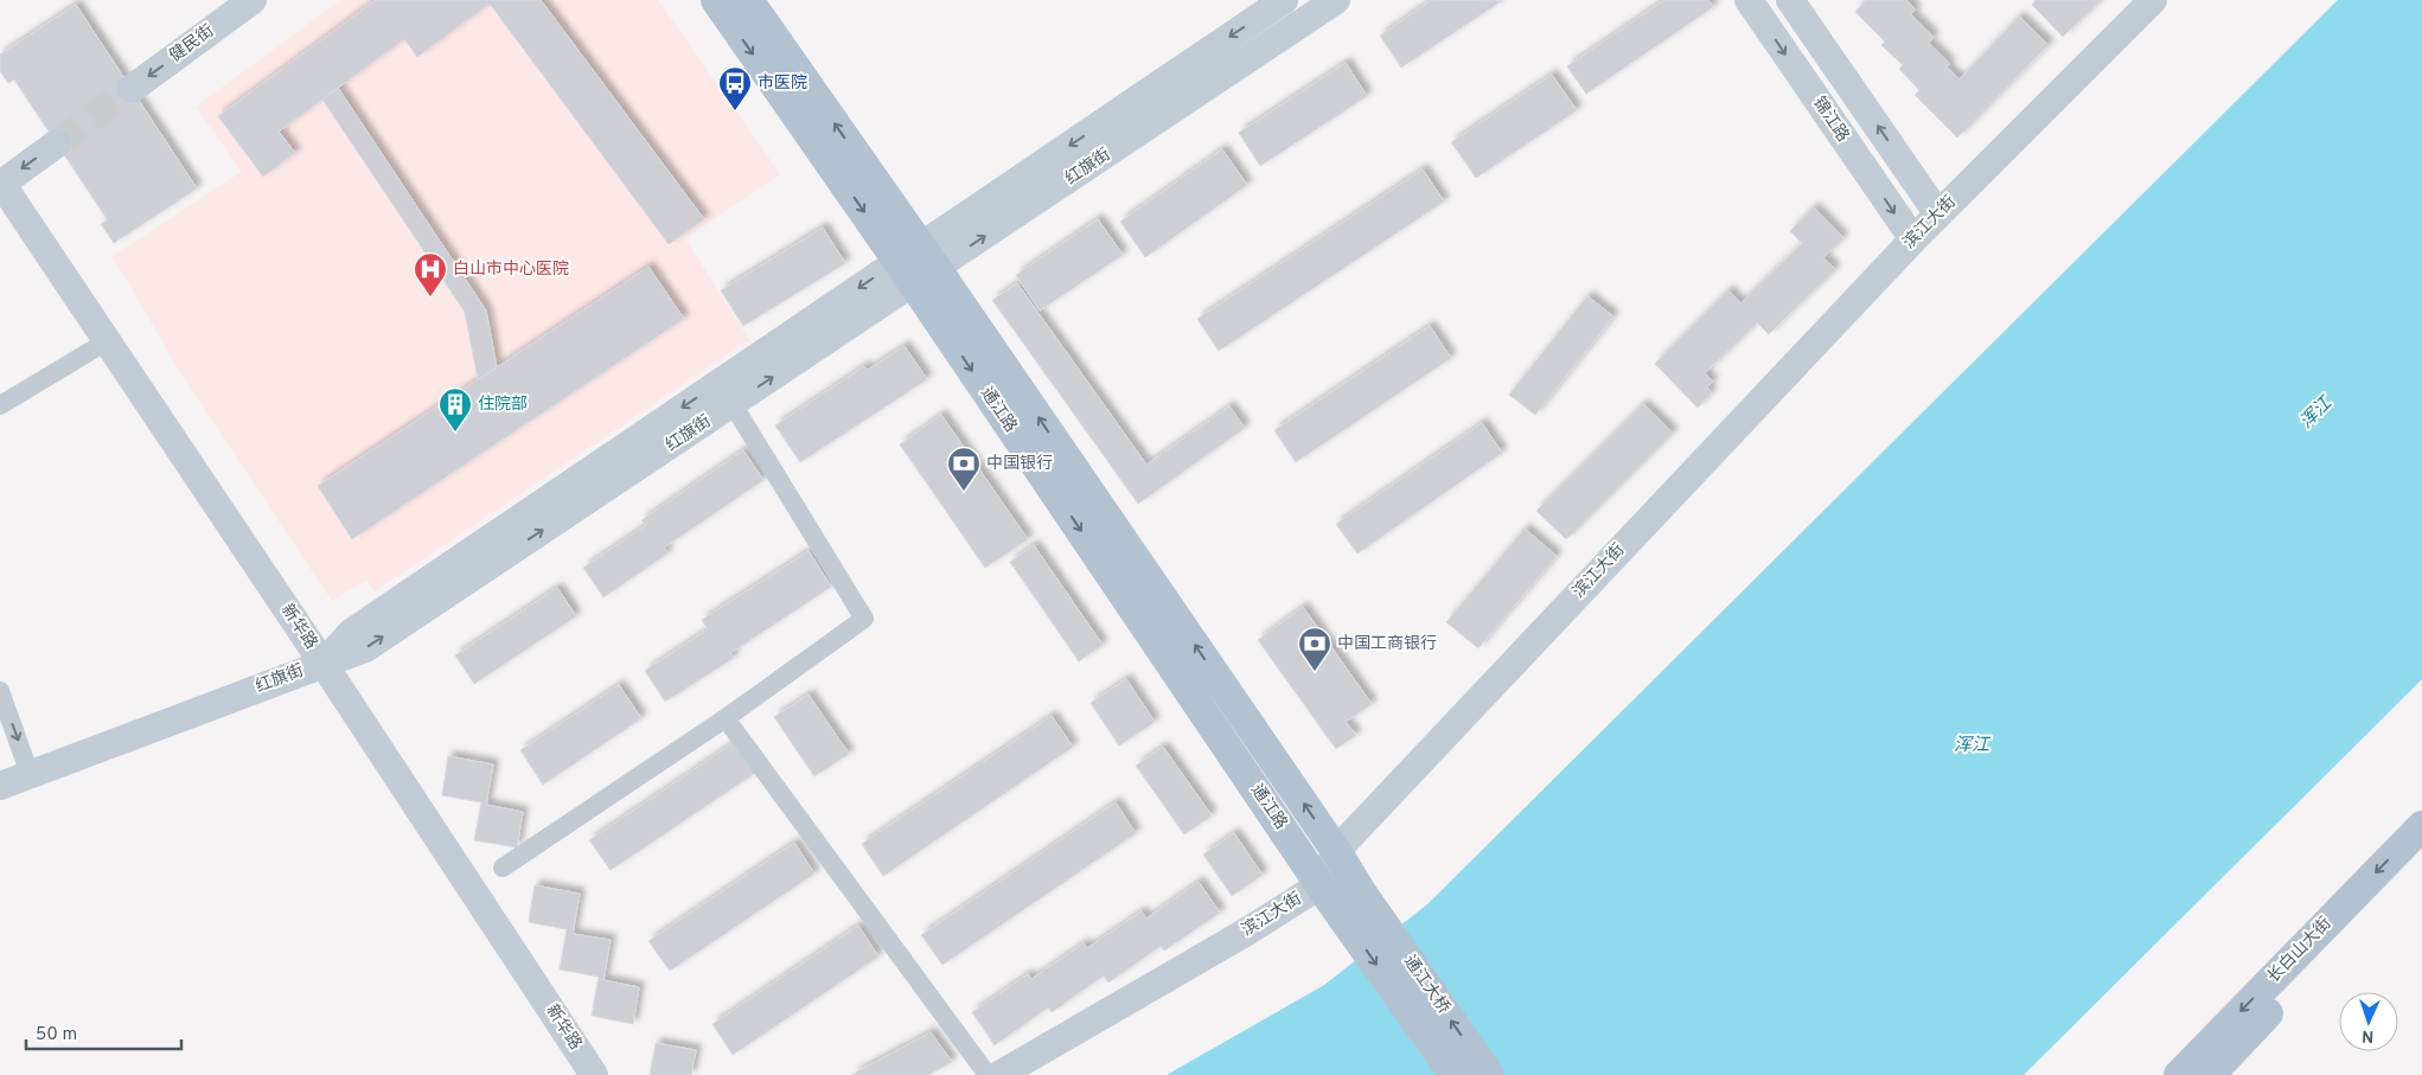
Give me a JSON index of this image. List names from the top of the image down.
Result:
{
  "streets": {
    "main road": [
      "健民街",
      "锦江路",
      "红旗街",
      "滨江大街",
      "通江路",
      "新华路",
      "长白山大街",
      "通江大桥"
    ]
  },
  "crossings": [
    ["锦江路", "滨江大街"],
    ["红旗街", "通江路"],
    ["红旗街", "新华路"],
    ["滨江大街", "通江路"],
    ["通江路", "通江大桥"]
  ],
  "one_way": ["健民街"],
  "water": ["浑江"],
  "places": {
    "bus stop": ["市医院"],
    "hospital": ["白山市中心医院"],
    "building": ["住院部"],
    "bank": ["中国银行", "中国工商银行"]
  },
  "scale_bar": "50 m",
  "north": "bottom"
}
